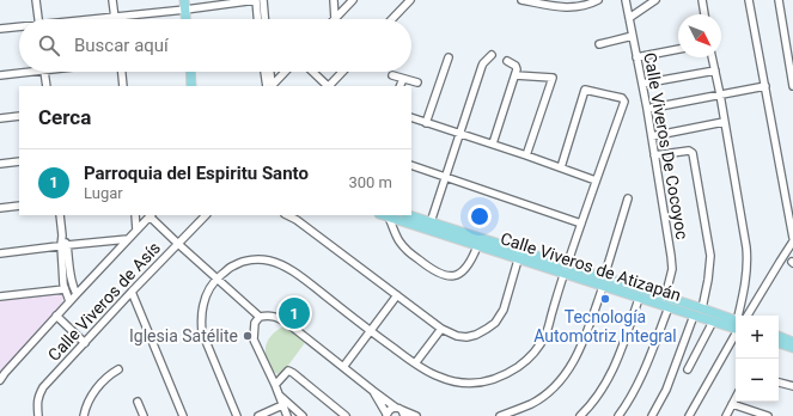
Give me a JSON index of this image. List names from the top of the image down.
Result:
{
  "streets": {
    "main road": ["Calle Viveros de Atizapán"],
    "street": ["Calle Viveros De Cocoyoc", "Calle Viveros de Asís"]
  },
  "crossings": [
    ["Calle Viveros De Cocoyoc", "Calle Viveros de Atizapán"]
  ],
  "places": ["Tecnología Automotriz Integral", "Iglesia Satélite"],
  "north": "bottom right",
  "page": {
    "search": "Buscar aquí",
    "heading": "Cerca",
    "list": [
      {
        "mark": "1",
        "name": "Parroquia del Espiritu Santo",
        "note": "Lugar",
        "value": "300 m"
      }
    ],
    "pins": "1",
    "map_buttons": ["+", "−"]
  }
}
